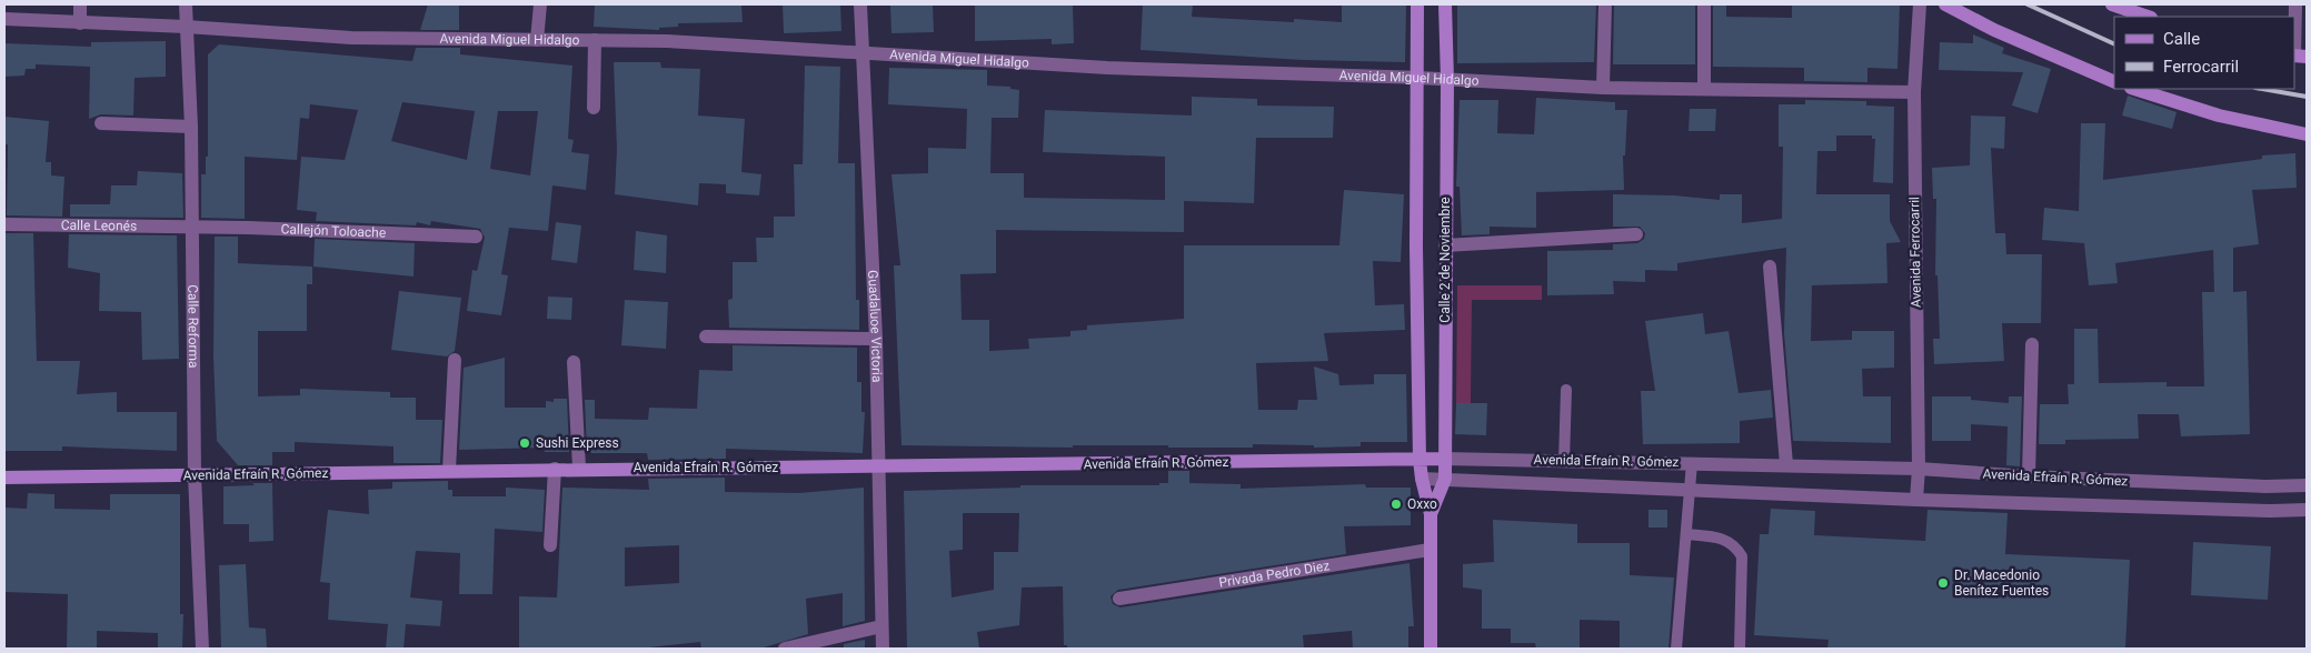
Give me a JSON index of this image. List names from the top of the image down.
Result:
{
  "streets": {
    "street": [
      "Avenida Miguel Hidalgo",
      "Calle Leonés",
      "Callejón Toloache",
      "Avenida Ferrocarril",
      "Calle 2 de Noviembre",
      "Calle Reforma",
      "Guadaluoe Victoria",
      "Avenida Efraín R. Gómez",
      "Privada Pedro Diez"
    ]
  },
  "crossings": [
    ["Avenida Miguel Hidalgo", "Avenida Ferrocarril"],
    ["Avenida Miguel Hidalgo", "Calle 2 de Noviembre"],
    ["Avenida Miguel Hidalgo", "Calle Reforma"],
    ["Avenida Miguel Hidalgo", "Guadaluoe Victoria"],
    ["Calle Leonés", "Callejón Toloache"],
    ["Calle Leonés", "Calle Reforma"],
    ["Callejón Toloache", "Calle Reforma"],
    ["Avenida Ferrocarril", "Avenida Efraín R. Gómez"],
    ["Calle 2 de Noviembre", "Avenida Efraín R. Gómez"],
    ["Calle 2 de Noviembre", "Privada Pedro Diez"],
    ["Calle Reforma", "Avenida Efraín R. Gómez"],
    ["Guadaluoe Victoria", "Avenida Efraín R. Gómez"]
  ],
  "places": ["Sushi Express", "Oxxo", "Dr. Macedonio Benítez Fuentes"],
  "legend": ["Calle", "Ferrocarril"]
}
